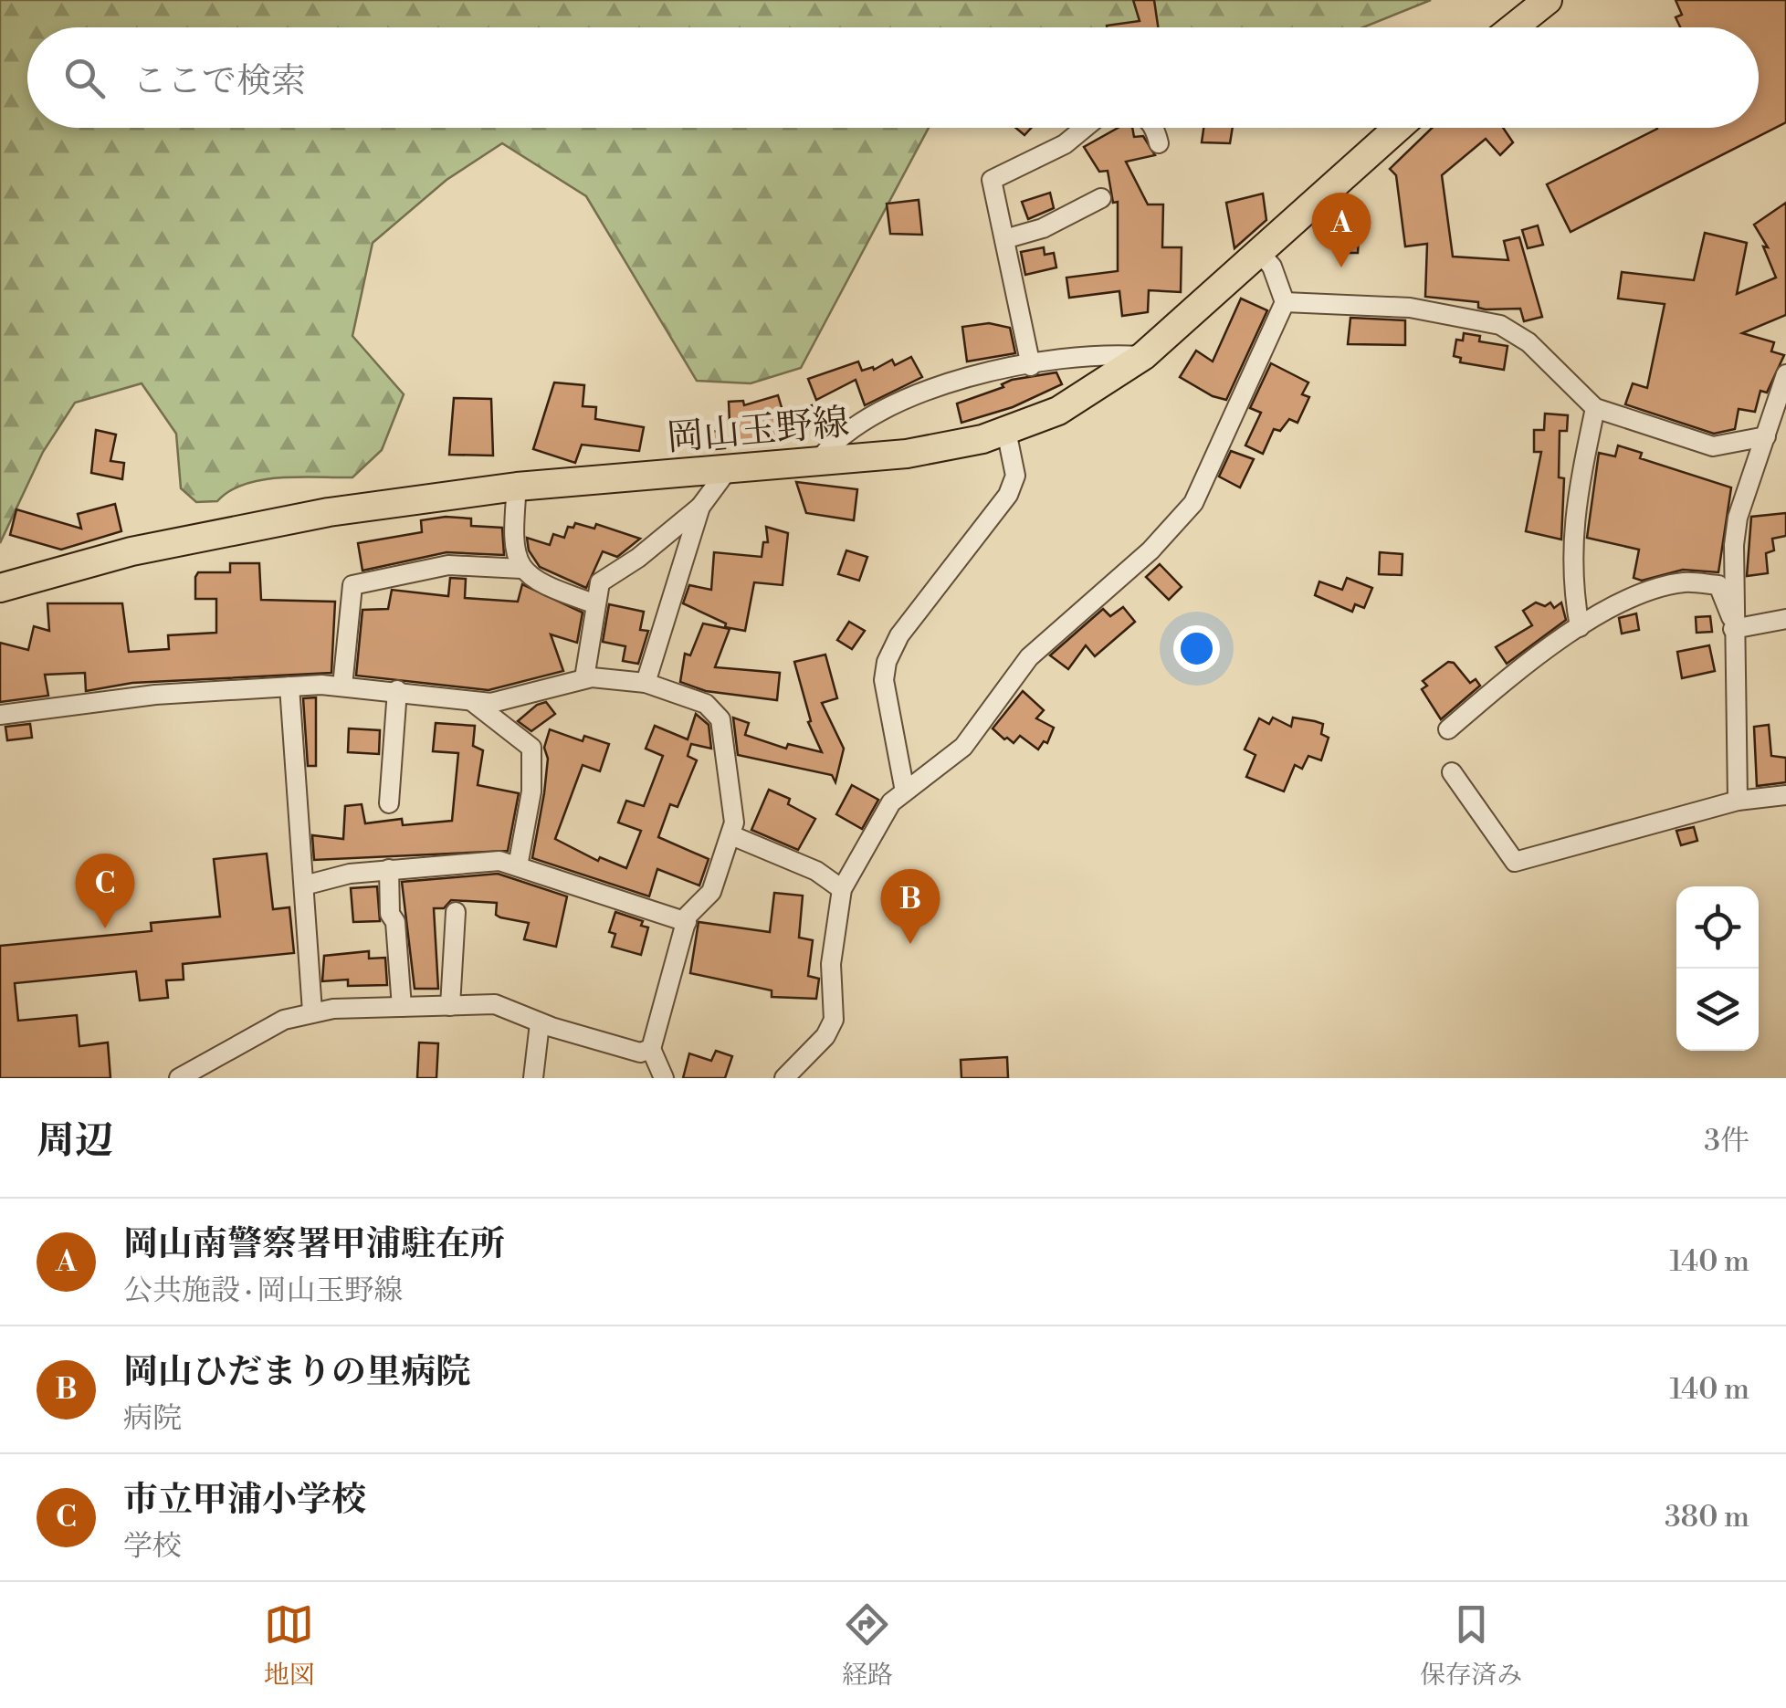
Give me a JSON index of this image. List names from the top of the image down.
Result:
{
  "streets": {
    "main road": ["岡山玉野線"]
  },
  "page": {
    "search": "ここで検索",
    "pins": ["A", "C", "B"],
    "heading": ["周辺", "3件"],
    "list": [
      {
        "mark": "A",
        "name": "岡山南警察署甲浦駐在所",
        "note": "公共施設 · 岡山玉野線",
        "value": "140 m"
      },
      {
        "mark": "B",
        "name": "岡山ひだまりの里病院",
        "note": "病院",
        "value": "140 m"
      },
      {
        "mark": "C",
        "name": "市立甲浦小学校",
        "note": "学校",
        "value": "380 m"
      }
    ],
    "nav": ["地図", "経路", "保存済み"]
  }
}
